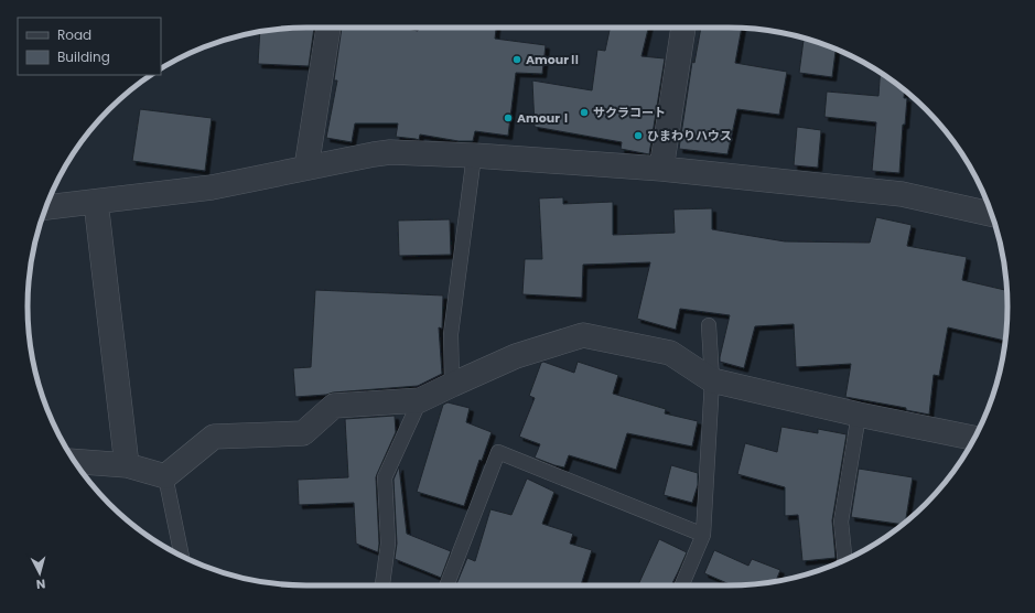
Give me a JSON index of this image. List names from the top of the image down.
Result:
{
  "places": [
    "AmourⅡ",
    "サクラコート",
    "AmourⅠ",
    "ひまわりハウス"
  ],
  "legend": ["Road", "Building"],
  "north": "bottom"
}
